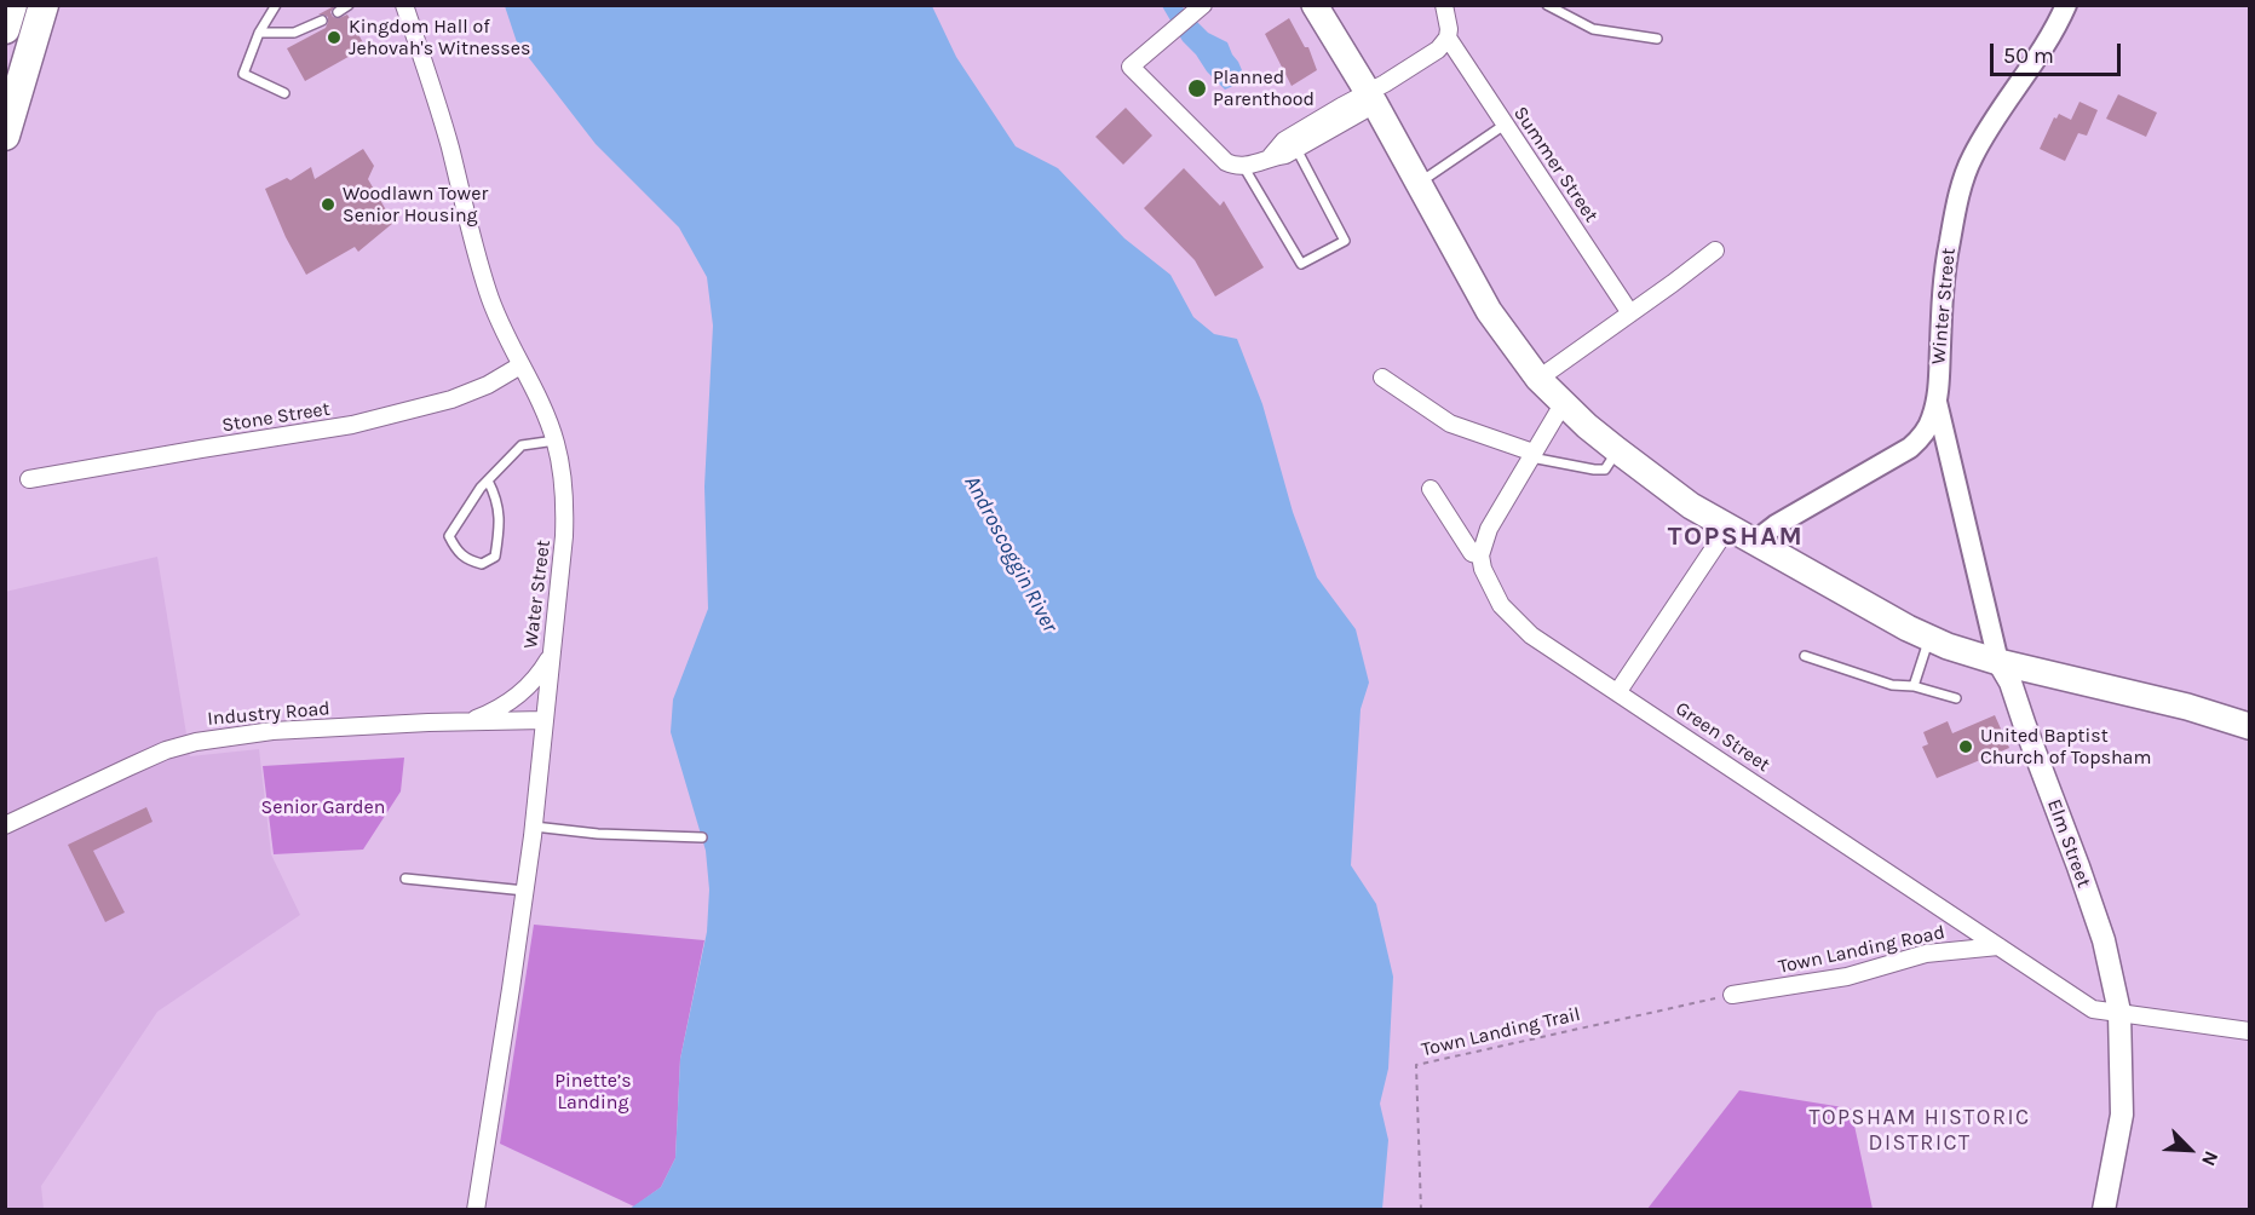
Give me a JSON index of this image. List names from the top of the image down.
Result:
{
  "streets": {
    "main road": ["Elm Street"],
    "street": [
      "Summer Street",
      "Winter Street",
      "Stone Street",
      "Water Street",
      "Industry Road",
      "Green Street",
      "Town Landing Road"
    ],
    "path": ["Town Landing Trail"]
  },
  "crossings": [
    ["Winter Street", "Elm Street"],
    ["Stone Street", "Water Street"],
    ["Water Street", "Industry Road"],
    ["Green Street", "Elm Street"],
    ["Green Street", "Town Landing Road"],
    ["Town Landing Road", "Town Landing Trail"]
  ],
  "districts": ["TOPSHAM", "TOPSHAM HISTORIC DISTRICT"],
  "water": ["Androscoggin River"],
  "parks": ["Senior Garden", "Pinette’s Landing"],
  "places": [
    "Kingdom Hall of Jehovah's Witnesses",
    "Planned Parenthood",
    "Woodlawn Tower Senior Housing",
    "United Baptist Church of Topsham"
  ],
  "scale_bar": "50 m",
  "north": "bottom right"
}
